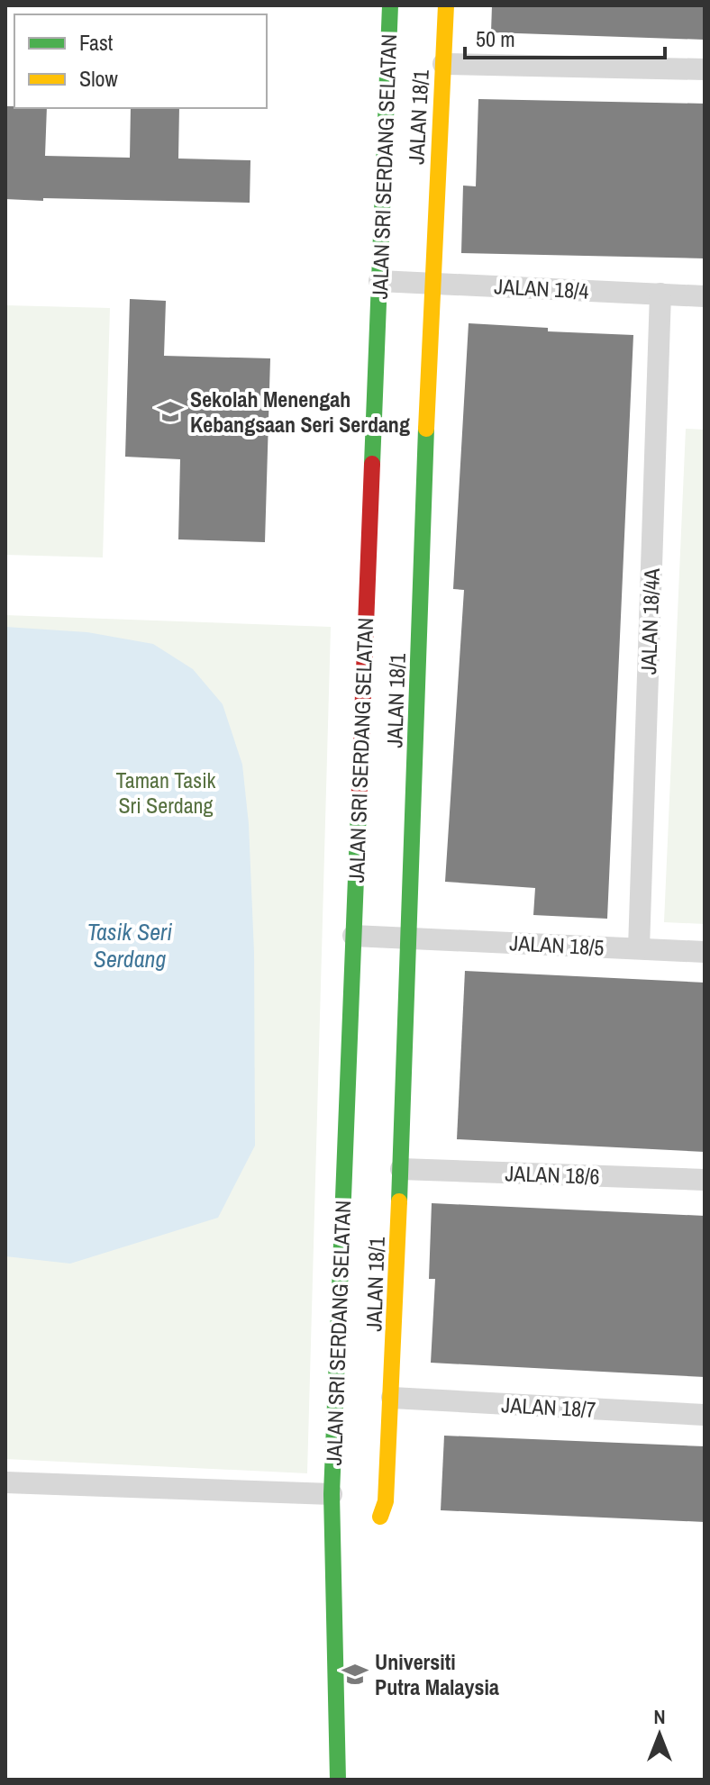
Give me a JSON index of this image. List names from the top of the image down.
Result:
{
  "streets": {
    "street": [
      "JALAN 18/1",
      "JALAN SRI SERDANG SELATAN",
      "JALAN 18/4",
      "JALAN 18/4A",
      "JALAN 18/5",
      "JALAN 18/6",
      "JALAN 18/7"
    ]
  },
  "crossings": [
    ["JALAN 18/1", "JALAN 18/4"],
    ["JALAN 18/1", "JALAN 18/5"],
    ["JALAN 18/1", "JALAN 18/6"],
    ["JALAN 18/1", "JALAN 18/7"],
    ["JALAN SRI SERDANG SELATAN", "JALAN 18/4"],
    ["JALAN SRI SERDANG SELATAN", "JALAN 18/5"],
    ["JALAN 18/4", "JALAN 18/4A"],
    ["JALAN 18/4A", "JALAN 18/5"]
  ],
  "water": ["Tasik Seri Serdang"],
  "parks": ["Taman Tasik Sri Serdang"],
  "places": {
    "school or university": ["Sekolah Menengah Kebangsaan Seri Serdang", "Universiti Putra Malaysia"]
  },
  "legend": ["Fast", "Slow"],
  "scale_bar": "50 m",
  "north": "top"
}
